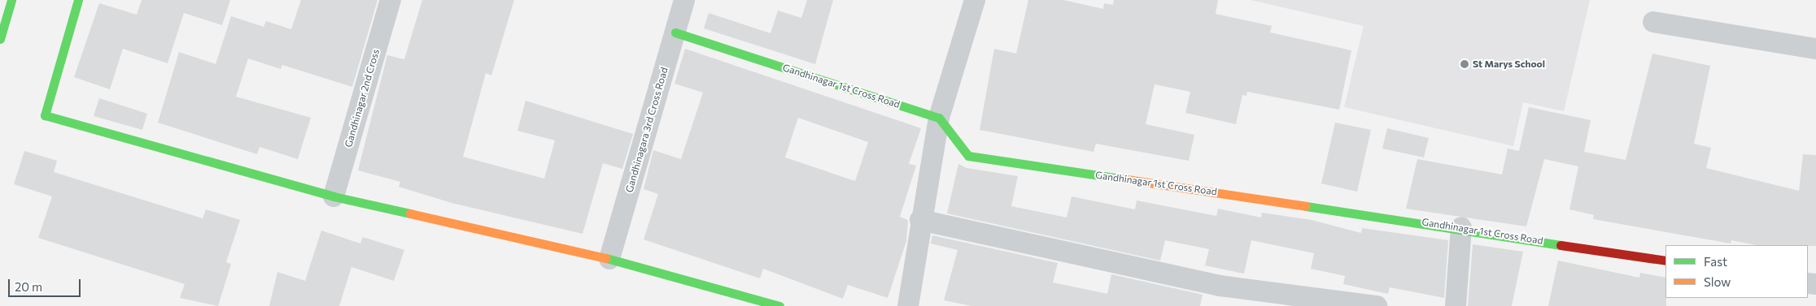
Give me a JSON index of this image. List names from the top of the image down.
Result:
{
  "streets": {
    "street": ["Gandhinagar 1st Cross Road", "Gandhinagar 2nd Cross", "Gandhinagara 3rd Cross Road"]
  },
  "crossings": [
    ["Gandhinagar 1st Cross Road", "Gandhinagara 3rd Cross Road"]
  ],
  "places": ["St Marys School"],
  "legend": ["Fast", "Slow"],
  "scale_bar": "20 m"
}
